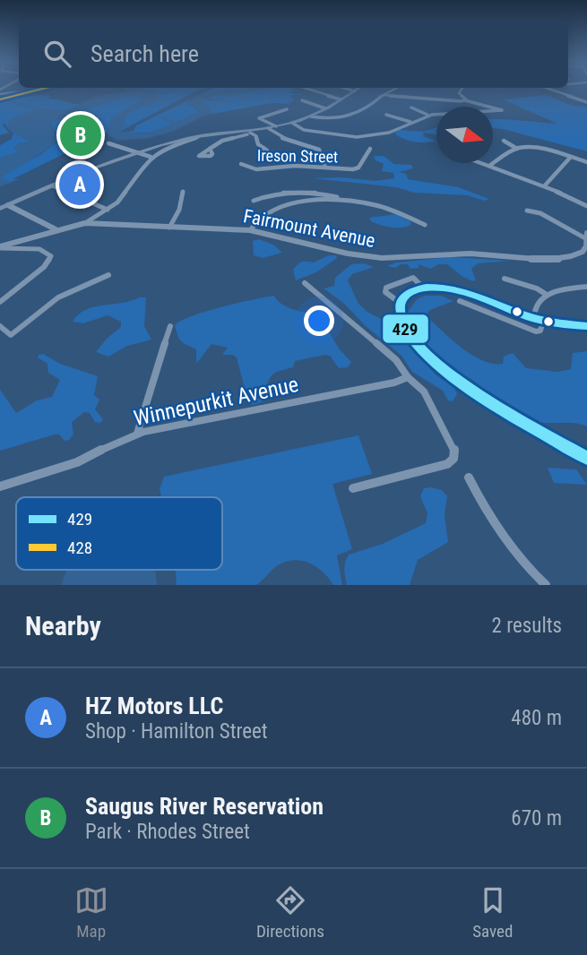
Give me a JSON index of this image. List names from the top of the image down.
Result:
{
  "streets": {
    "street": ["Ireson Street", "Fairmount Avenue", "Winnepurkit Avenue"]
  },
  "lines": ["transit line 428", "transit line 429"],
  "legend": ["429", "428"],
  "north": "right",
  "page": {
    "search": "Search here",
    "pins": ["B", "A"],
    "heading": ["Nearby", "2 results"],
    "list": [
      {
        "mark": "A",
        "name": "HZ Motors LLC",
        "note": "Shop · Hamilton Street",
        "value": "480 m"
      },
      {
        "mark": "B",
        "name": "Saugus River Reservation",
        "note": "Park · Rhodes Street",
        "value": "670 m"
      }
    ],
    "nav": ["Map", "Directions", "Saved"]
  }
}
